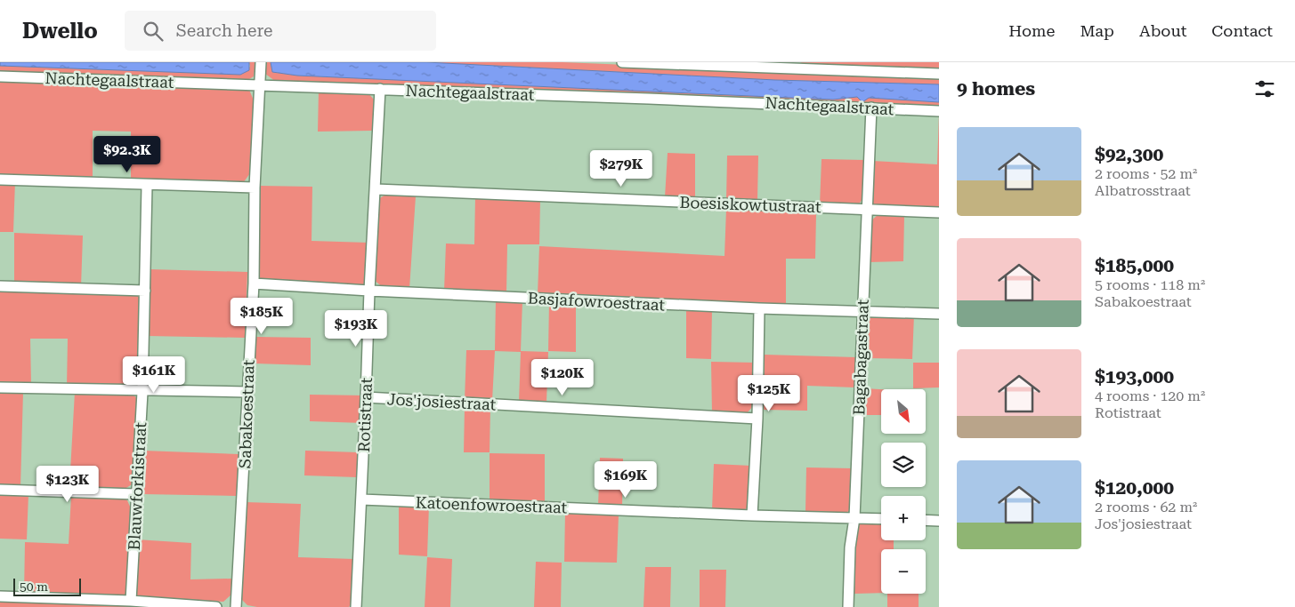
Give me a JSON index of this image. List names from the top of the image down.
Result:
{
  "streets": {
    "street": [
      "Nachtegaalstraat",
      "Boesiskowtustraat",
      "Basjafowroestraat",
      "Bagabagastraat",
      "Jos'josiestraat",
      "Sabakoestraat",
      "Rotistraat",
      "Blauwforkistraat",
      "Katoenfowroestraat"
    ]
  },
  "crossings": [
    ["Nachtegaalstraat", "Bagabagastraat"],
    ["Nachtegaalstraat", "Sabakoestraat"],
    ["Nachtegaalstraat", "Rotistraat"],
    ["Boesiskowtustraat", "Bagabagastraat"],
    ["Boesiskowtustraat", "Rotistraat"],
    ["Basjafowroestraat", "Bagabagastraat"],
    ["Basjafowroestraat", "Sabakoestraat"],
    ["Basjafowroestraat", "Rotistraat"],
    ["Bagabagastraat", "Katoenfowroestraat"],
    ["Jos'josiestraat", "Rotistraat"],
    ["Rotistraat", "Katoenfowroestraat"]
  ],
  "scale_bar": "50 m",
  "north": "bottom right",
  "page": {
    "header": "Dwello",
    "search": "Search here",
    "nav": [
      "Home",
      "Map",
      "About",
      "Contact"
    ],
    "heading": "9 homes",
    "list": [
      {
        "name": "$92,300",
        "note": "2 rooms · 52 m² · Albatrosstraat"
      },
      {
        "name": "$185,000",
        "note": "5 rooms · 118 m² · Sabakoestraat"
      },
      {
        "name": "$193,000",
        "note": "4 rooms · 120 m² · Rotistraat"
      },
      {
        "name": "$120,000",
        "note": "2 rooms · 62 m² · Jos'josiestraat"
      }
    ],
    "price": [
      "$92.3K",
      "$279K",
      "$185K",
      "$193K",
      "$161K",
      "$120K",
      "$125K",
      "$169K",
      "$123K"
    ],
    "map_buttons": ["+", "−"],
    "scale": "50 m"
  }
}
